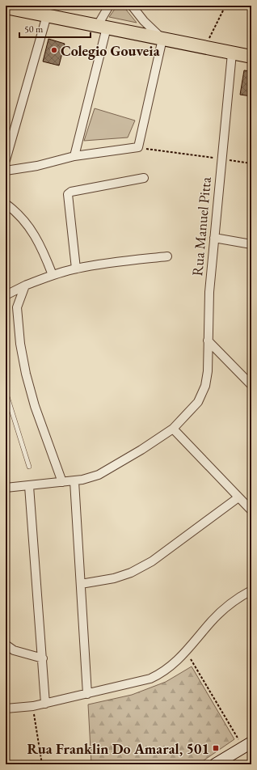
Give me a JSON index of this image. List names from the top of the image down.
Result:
{
  "streets": {
    "street": ["Rua Manuel Pitta"]
  },
  "places": {
    "other": ["Colegio Gouveia"],
    "transit": ["Rua Franklin Do Amaral, 501"]
  },
  "scale_bar": "50 m"
}
